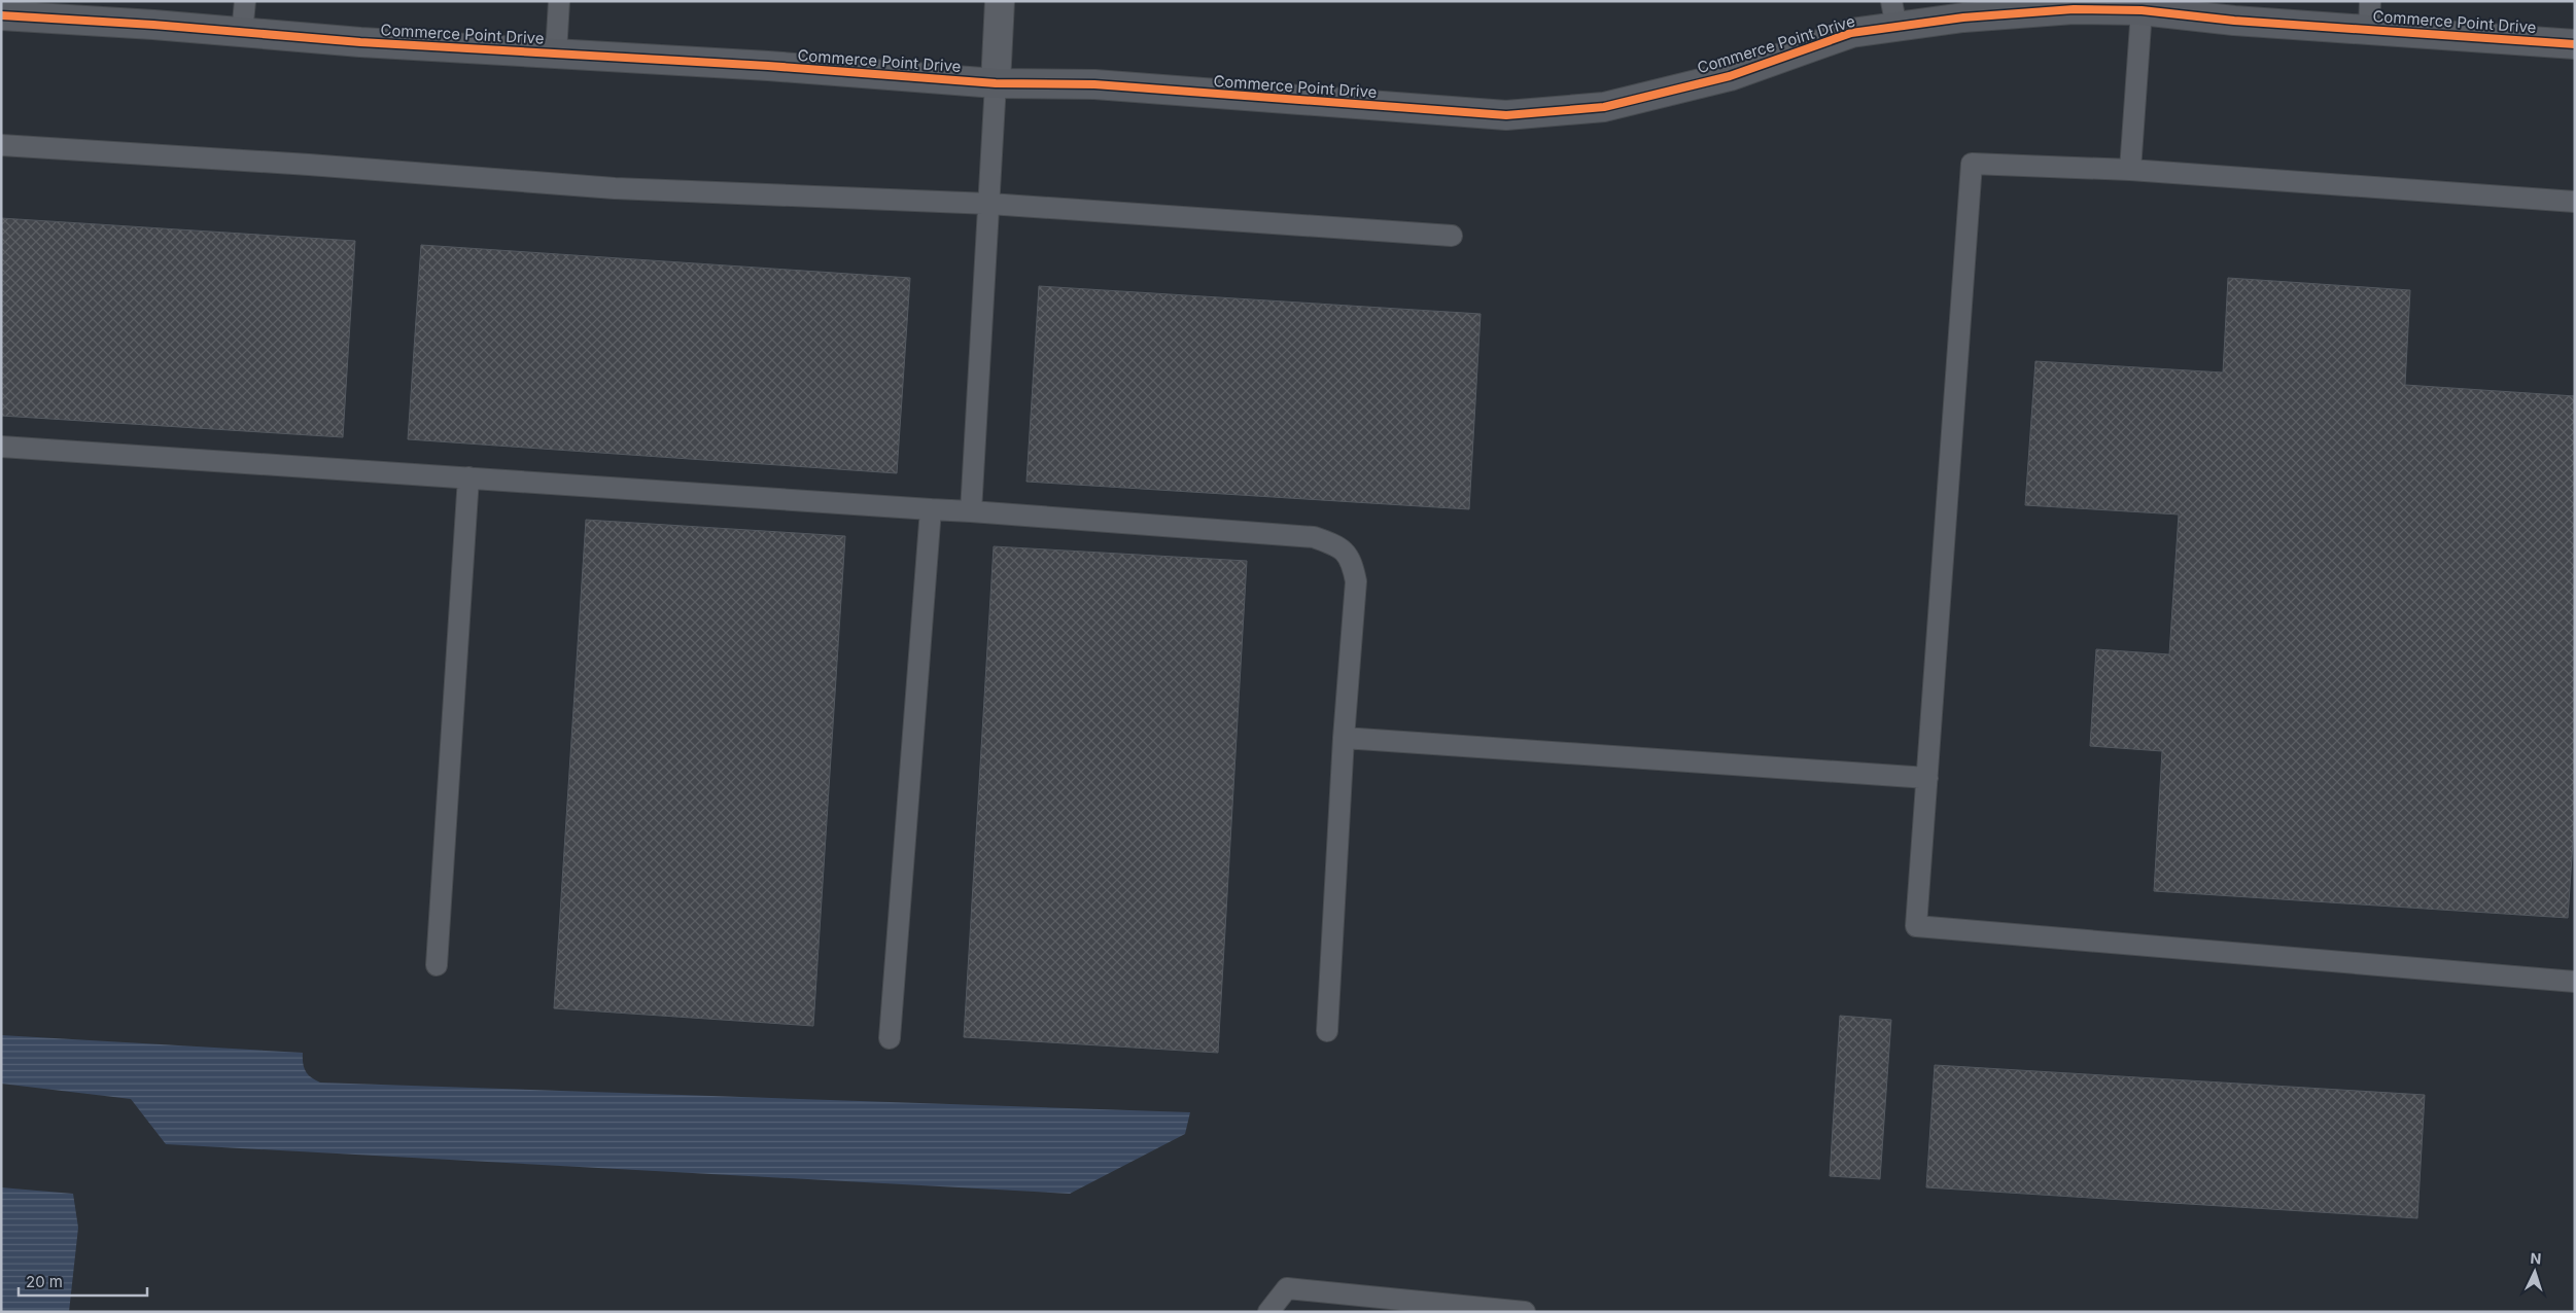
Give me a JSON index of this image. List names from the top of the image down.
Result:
{
  "streets": {
    "street": ["Commerce Point Drive"]
  },
  "scale_bar": "20 m",
  "north": "top"
}
